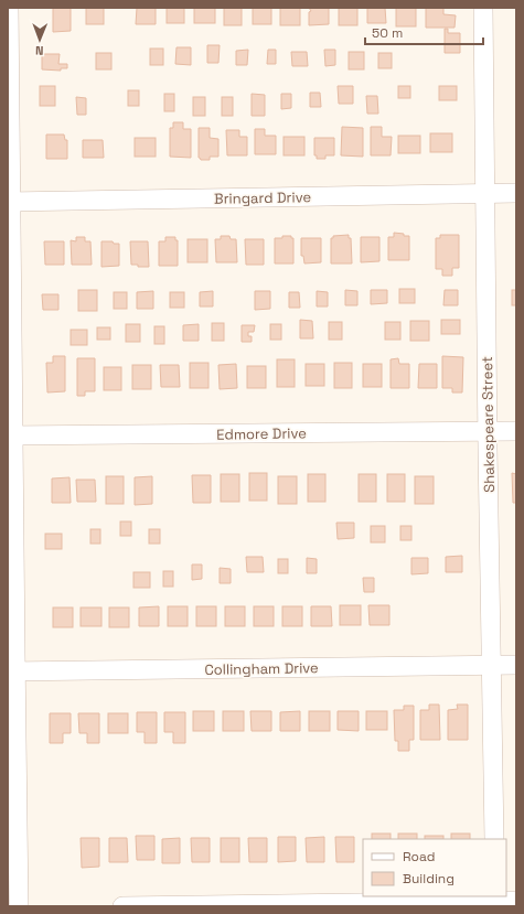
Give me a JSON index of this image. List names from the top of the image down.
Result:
{
  "streets": {
    "street": [
      "Bringard Drive",
      "Shakespeare Street",
      "Edmore Drive",
      "Collingham Drive"
    ]
  },
  "crossings": [
    ["Bringard Drive", "Shakespeare Street"],
    ["Shakespeare Street", "Edmore Drive"],
    ["Shakespeare Street", "Collingham Drive"]
  ],
  "legend": ["Road", "Building"],
  "scale_bar": "50 m",
  "north": "bottom"
}
